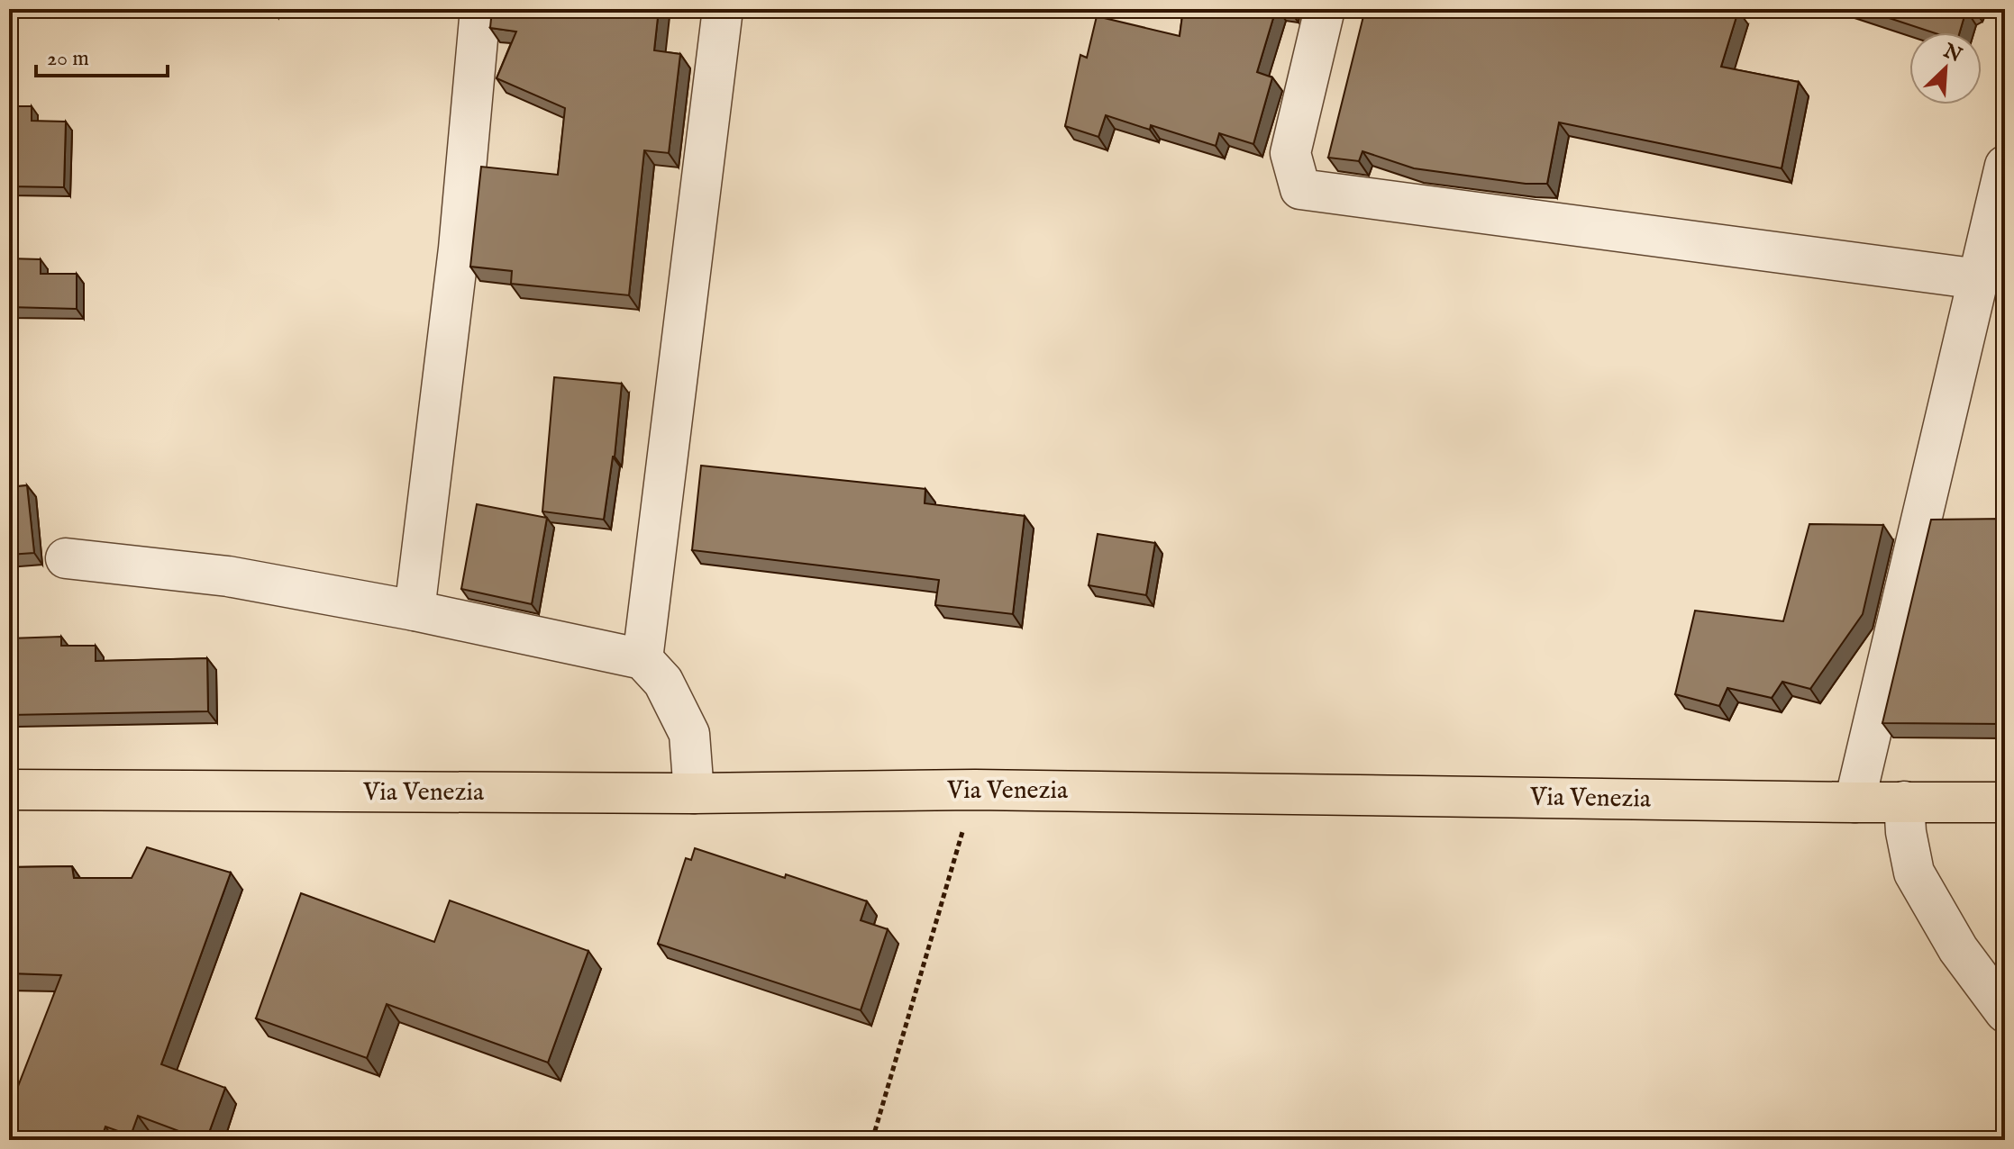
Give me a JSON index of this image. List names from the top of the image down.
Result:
{
  "streets": {
    "main road": ["Via Venezia"]
  },
  "scale_bar": "20 m",
  "north": "top right"
}
